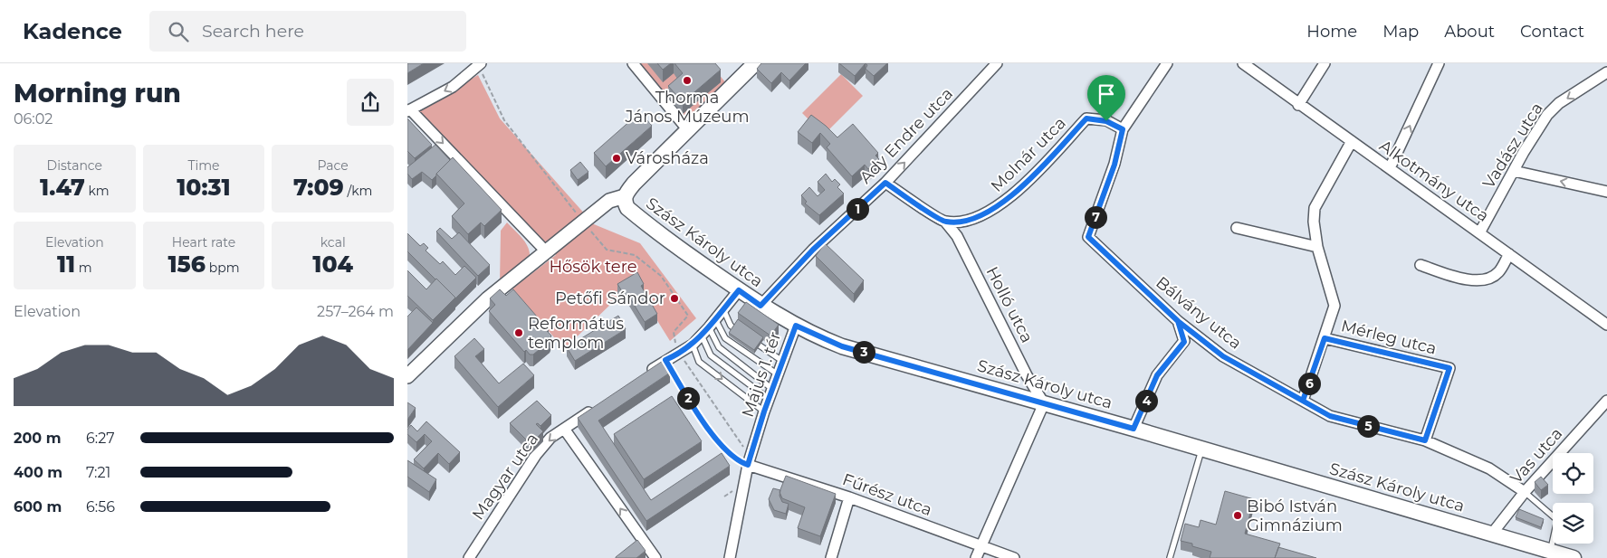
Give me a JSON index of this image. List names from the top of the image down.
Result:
{
  "streets": {
    "main road": ["Szász Károly utca"],
    "street": [
      "Ady Endre utca",
      "Vadász utca",
      "Molnár utca",
      "Alkotmány utca",
      "Holló utca",
      "Bálvány utca",
      "Mérleg utca",
      "Május 1. tér",
      "Vas utca",
      "Magyar utca",
      "Fűrész utca"
    ]
  },
  "crossings": [
    ["Ady Endre utca", "Szász Károly utca"],
    ["Vadász utca", "Alkotmány utca"],
    ["Molnár utca", "Holló utca"],
    ["Molnár utca", "Bálvány utca"],
    ["Szász Károly utca", "Holló utca"],
    ["Szász Károly utca", "Május 1. tér"],
    ["Szász Károly utca", "Vas utca"],
    ["Bálvány utca", "Mérleg utca"],
    ["Bálvány utca", "Vas utca"],
    ["Május 1. tér", "Fűrész utca"]
  ],
  "one_way": ["Ady Endre utca", "Vadász utca", "Magyar utca"],
  "parks": ["Hősök tere"],
  "places": [
    "Thorma János Múzeum",
    "Városháza",
    "Petőfi Sándor",
    "Református templom",
    "Bibó István Gimnázium"
  ],
  "page": {
    "header": "Kadence",
    "search": "Search here",
    "nav": [
      "Home",
      "Map",
      "About",
      "Contact"
    ],
    "heading": ["Morning run", "06:02"],
    "stats": [
      ["Distance", "1.47 km"],
      ["Time", "10:31"],
      ["Pace", "7:09 /km"],
      ["Elevation", "11 m"],
      ["Heart rate", "156 bpm"],
      ["kcal", "104"]
    ],
    "pins": [
      "1",
      "7",
      "3",
      "6",
      "2",
      "4",
      "5"
    ],
    "chart": ["Elevation", "257–264 m"],
    "list": [
      {
        "name": "200 m",
        "note": "6:27"
      },
      {
        "name": "400 m",
        "note": "7:21"
      },
      {
        "name": "600 m",
        "note": "6:56"
      }
    ]
  }
}
